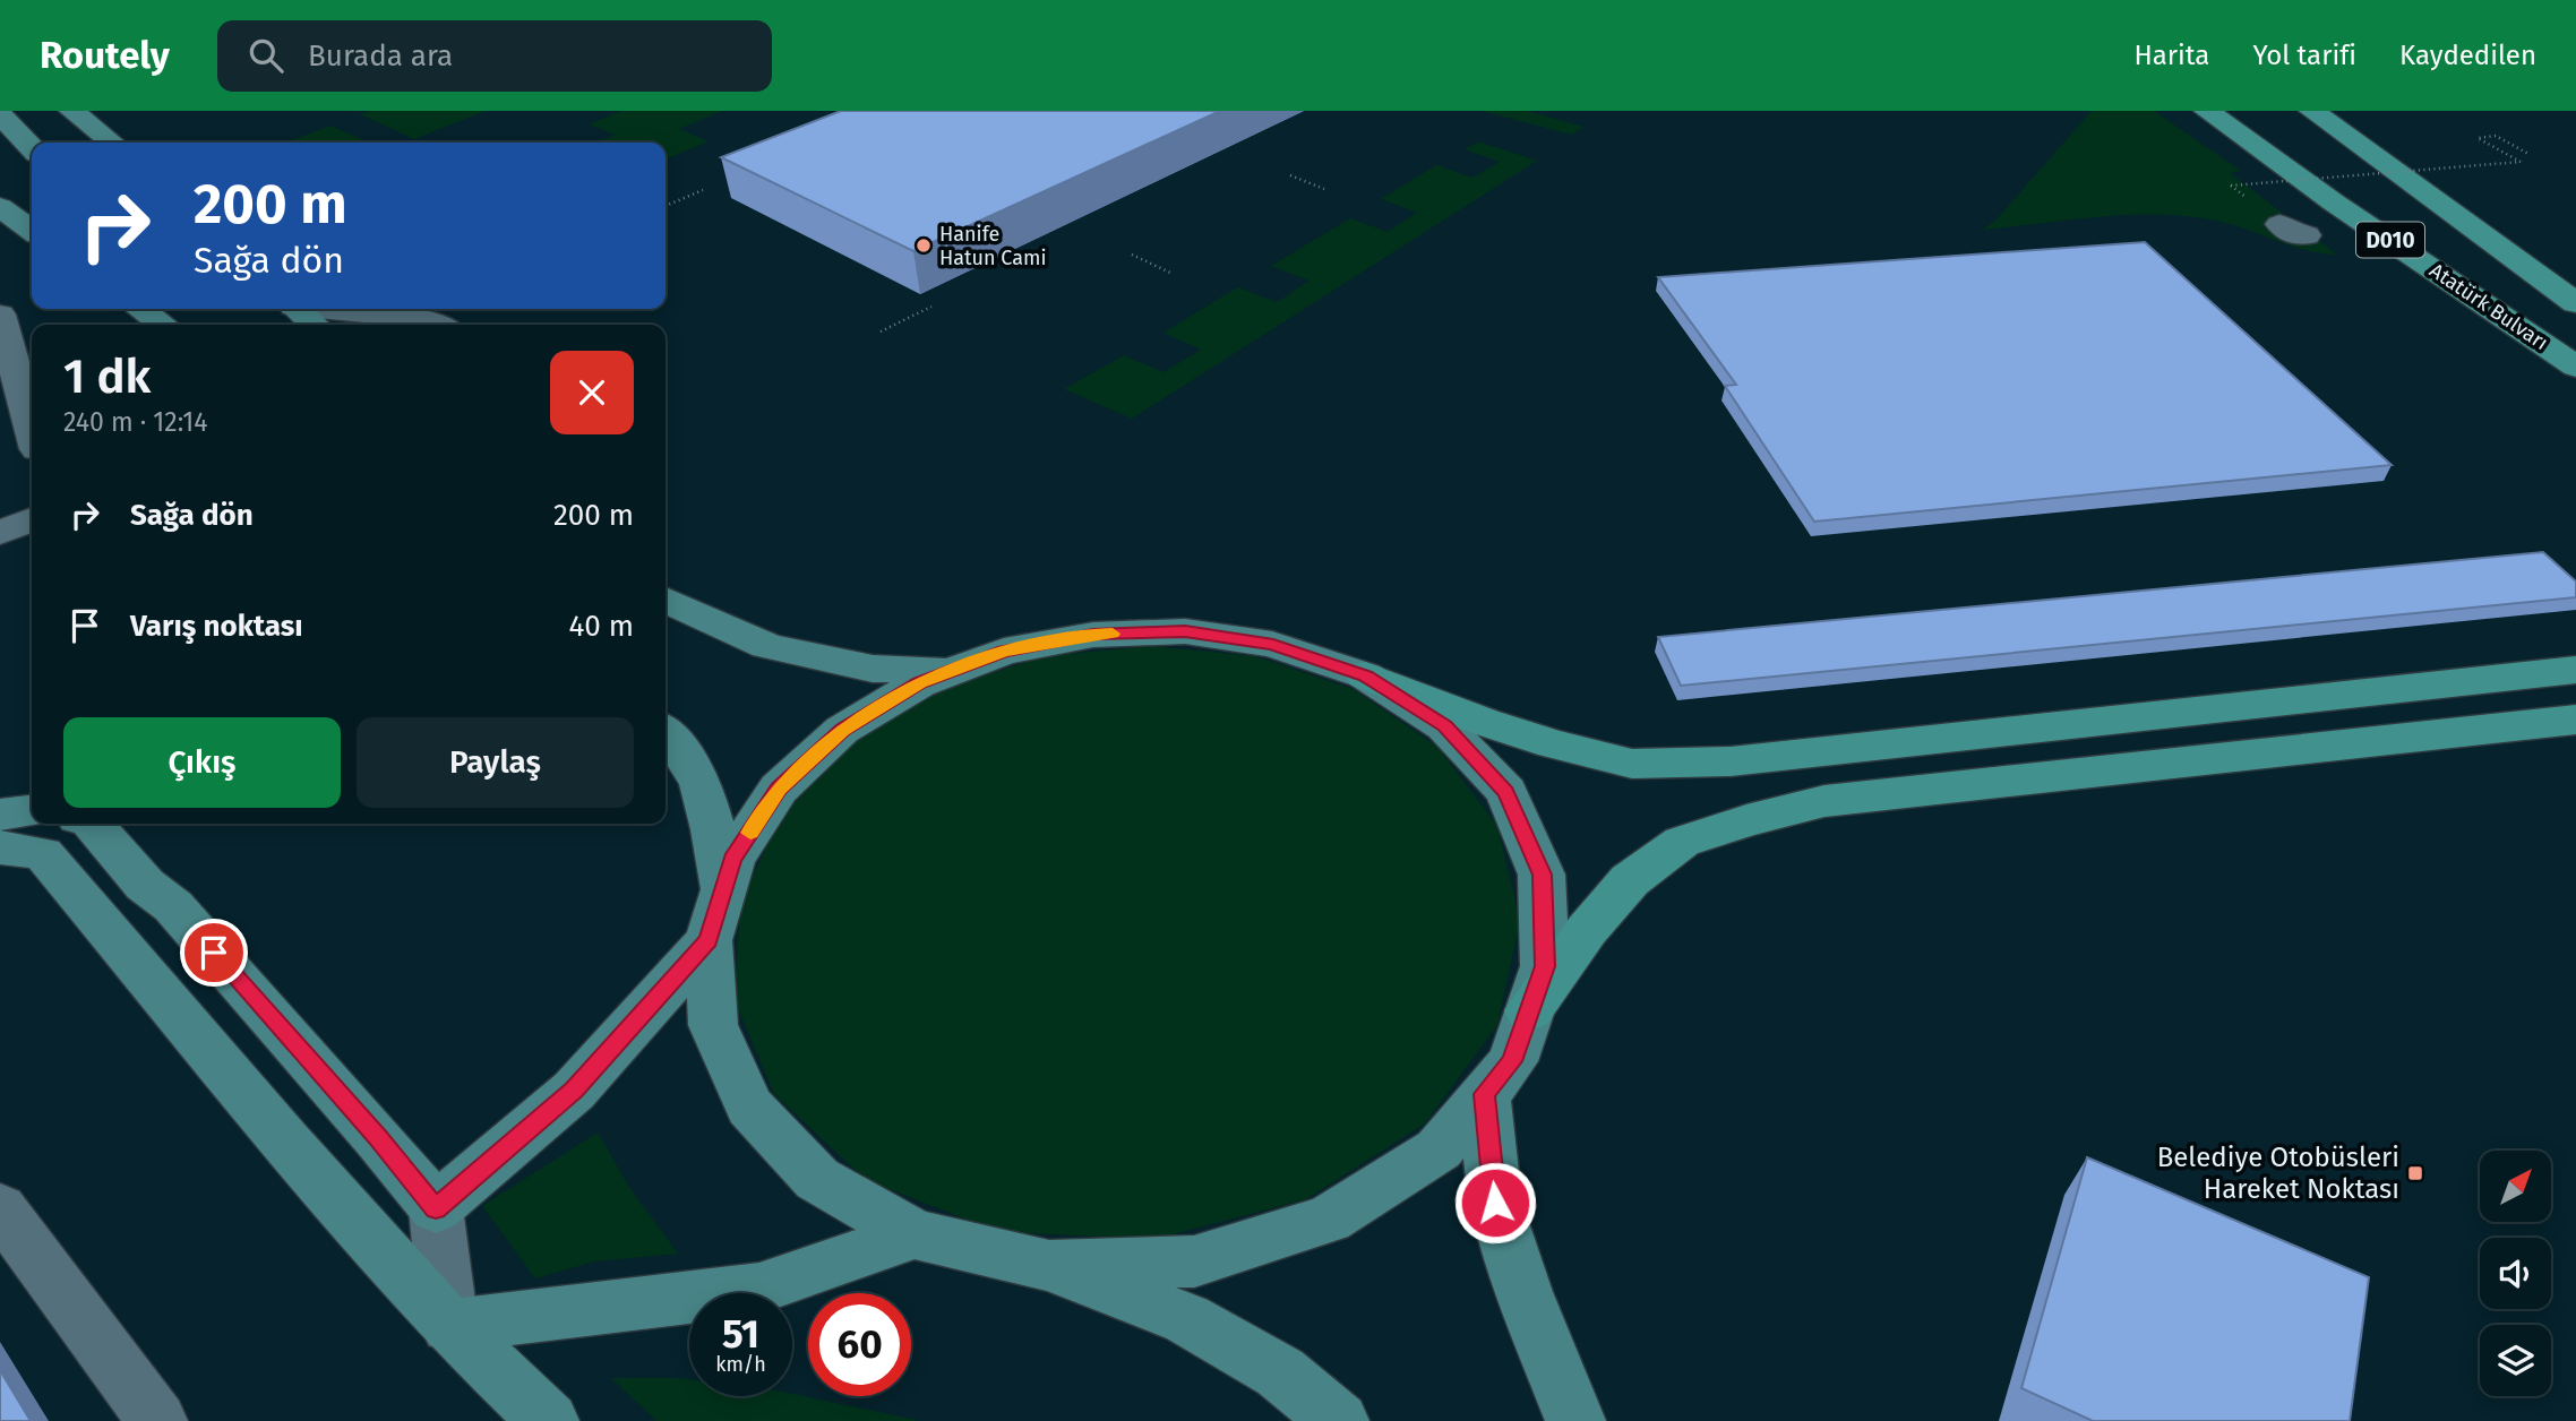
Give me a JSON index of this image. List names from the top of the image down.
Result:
{
  "streets": {
    "highway": ["D010", "Atatürk Bulvarı"]
  },
  "places": {
    "other": ["Hanife Hatun Cami"],
    "transit": ["Belediye Otobüsleri Hareket Noktası"]
  },
  "north": "top right",
  "page": {
    "header": "Routely",
    "search": "Burada ara",
    "nav": ["Harita", "Yol tarifi", "Kaydedilen"],
    "turn": ["200 m", "Sağa dön"],
    "heading": ["1 dk", "240 m · 12:14"],
    "list": [
      {
        "name": "Sağa dön",
        "value": "200 m"
      },
      {
        "name": "Varış noktası",
        "value": "40 m"
      }
    ],
    "buttons": ["Çıkış", "Paylaş"],
    "speed": "51 km/h",
    "limit": "60"
  }
}
